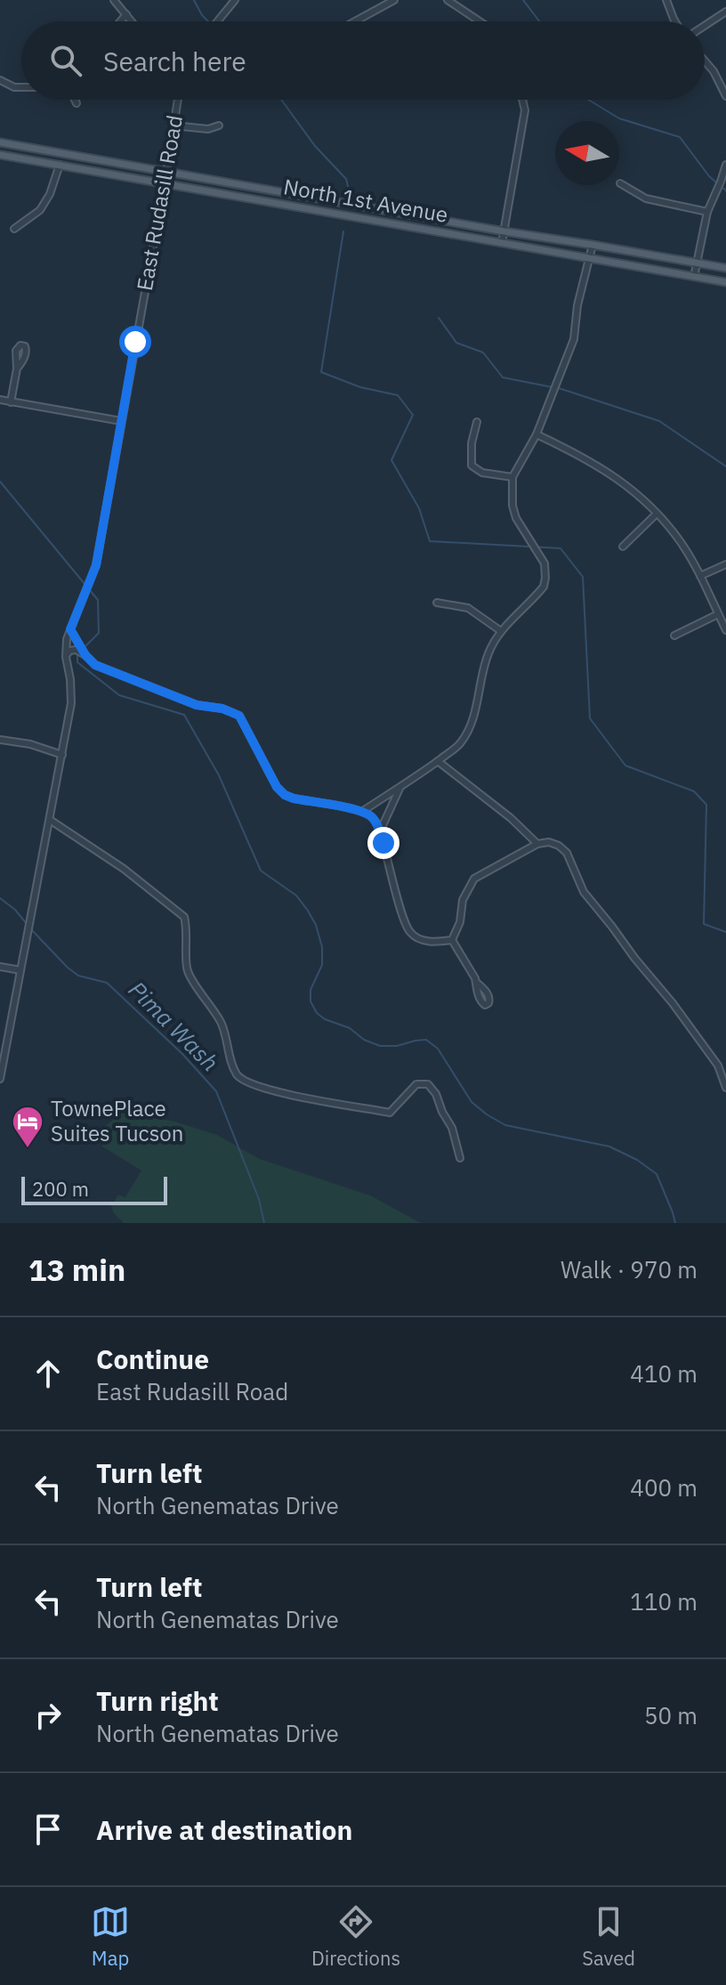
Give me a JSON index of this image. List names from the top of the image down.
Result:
{
  "streets": {
    "main road": ["North 1st Avenue"],
    "street": ["East Rudasill Road"]
  },
  "crossings": [
    ["North 1st Avenue", "East Rudasill Road"]
  ],
  "water": ["Pima Wash"],
  "places": {
    "hotel": ["TownePlace Suites Tucson"]
  },
  "scale_bar": "200 m",
  "north": "left",
  "page": {
    "search": "Search here",
    "scale": "200 m",
    "heading": ["13 min", "Walk · 970 m"],
    "list": [
      ["Continue", "East Rudasill Road", "410 m"],
      ["Turn left", "North Genematas Drive", "400 m"],
      ["Turn left", "North Genematas Drive", "110 m"],
      ["Turn right", "North Genematas Drive", "50 m"],
      "Arrive at destination"
    ],
    "nav": ["Map", "Directions", "Saved"]
  }
}
